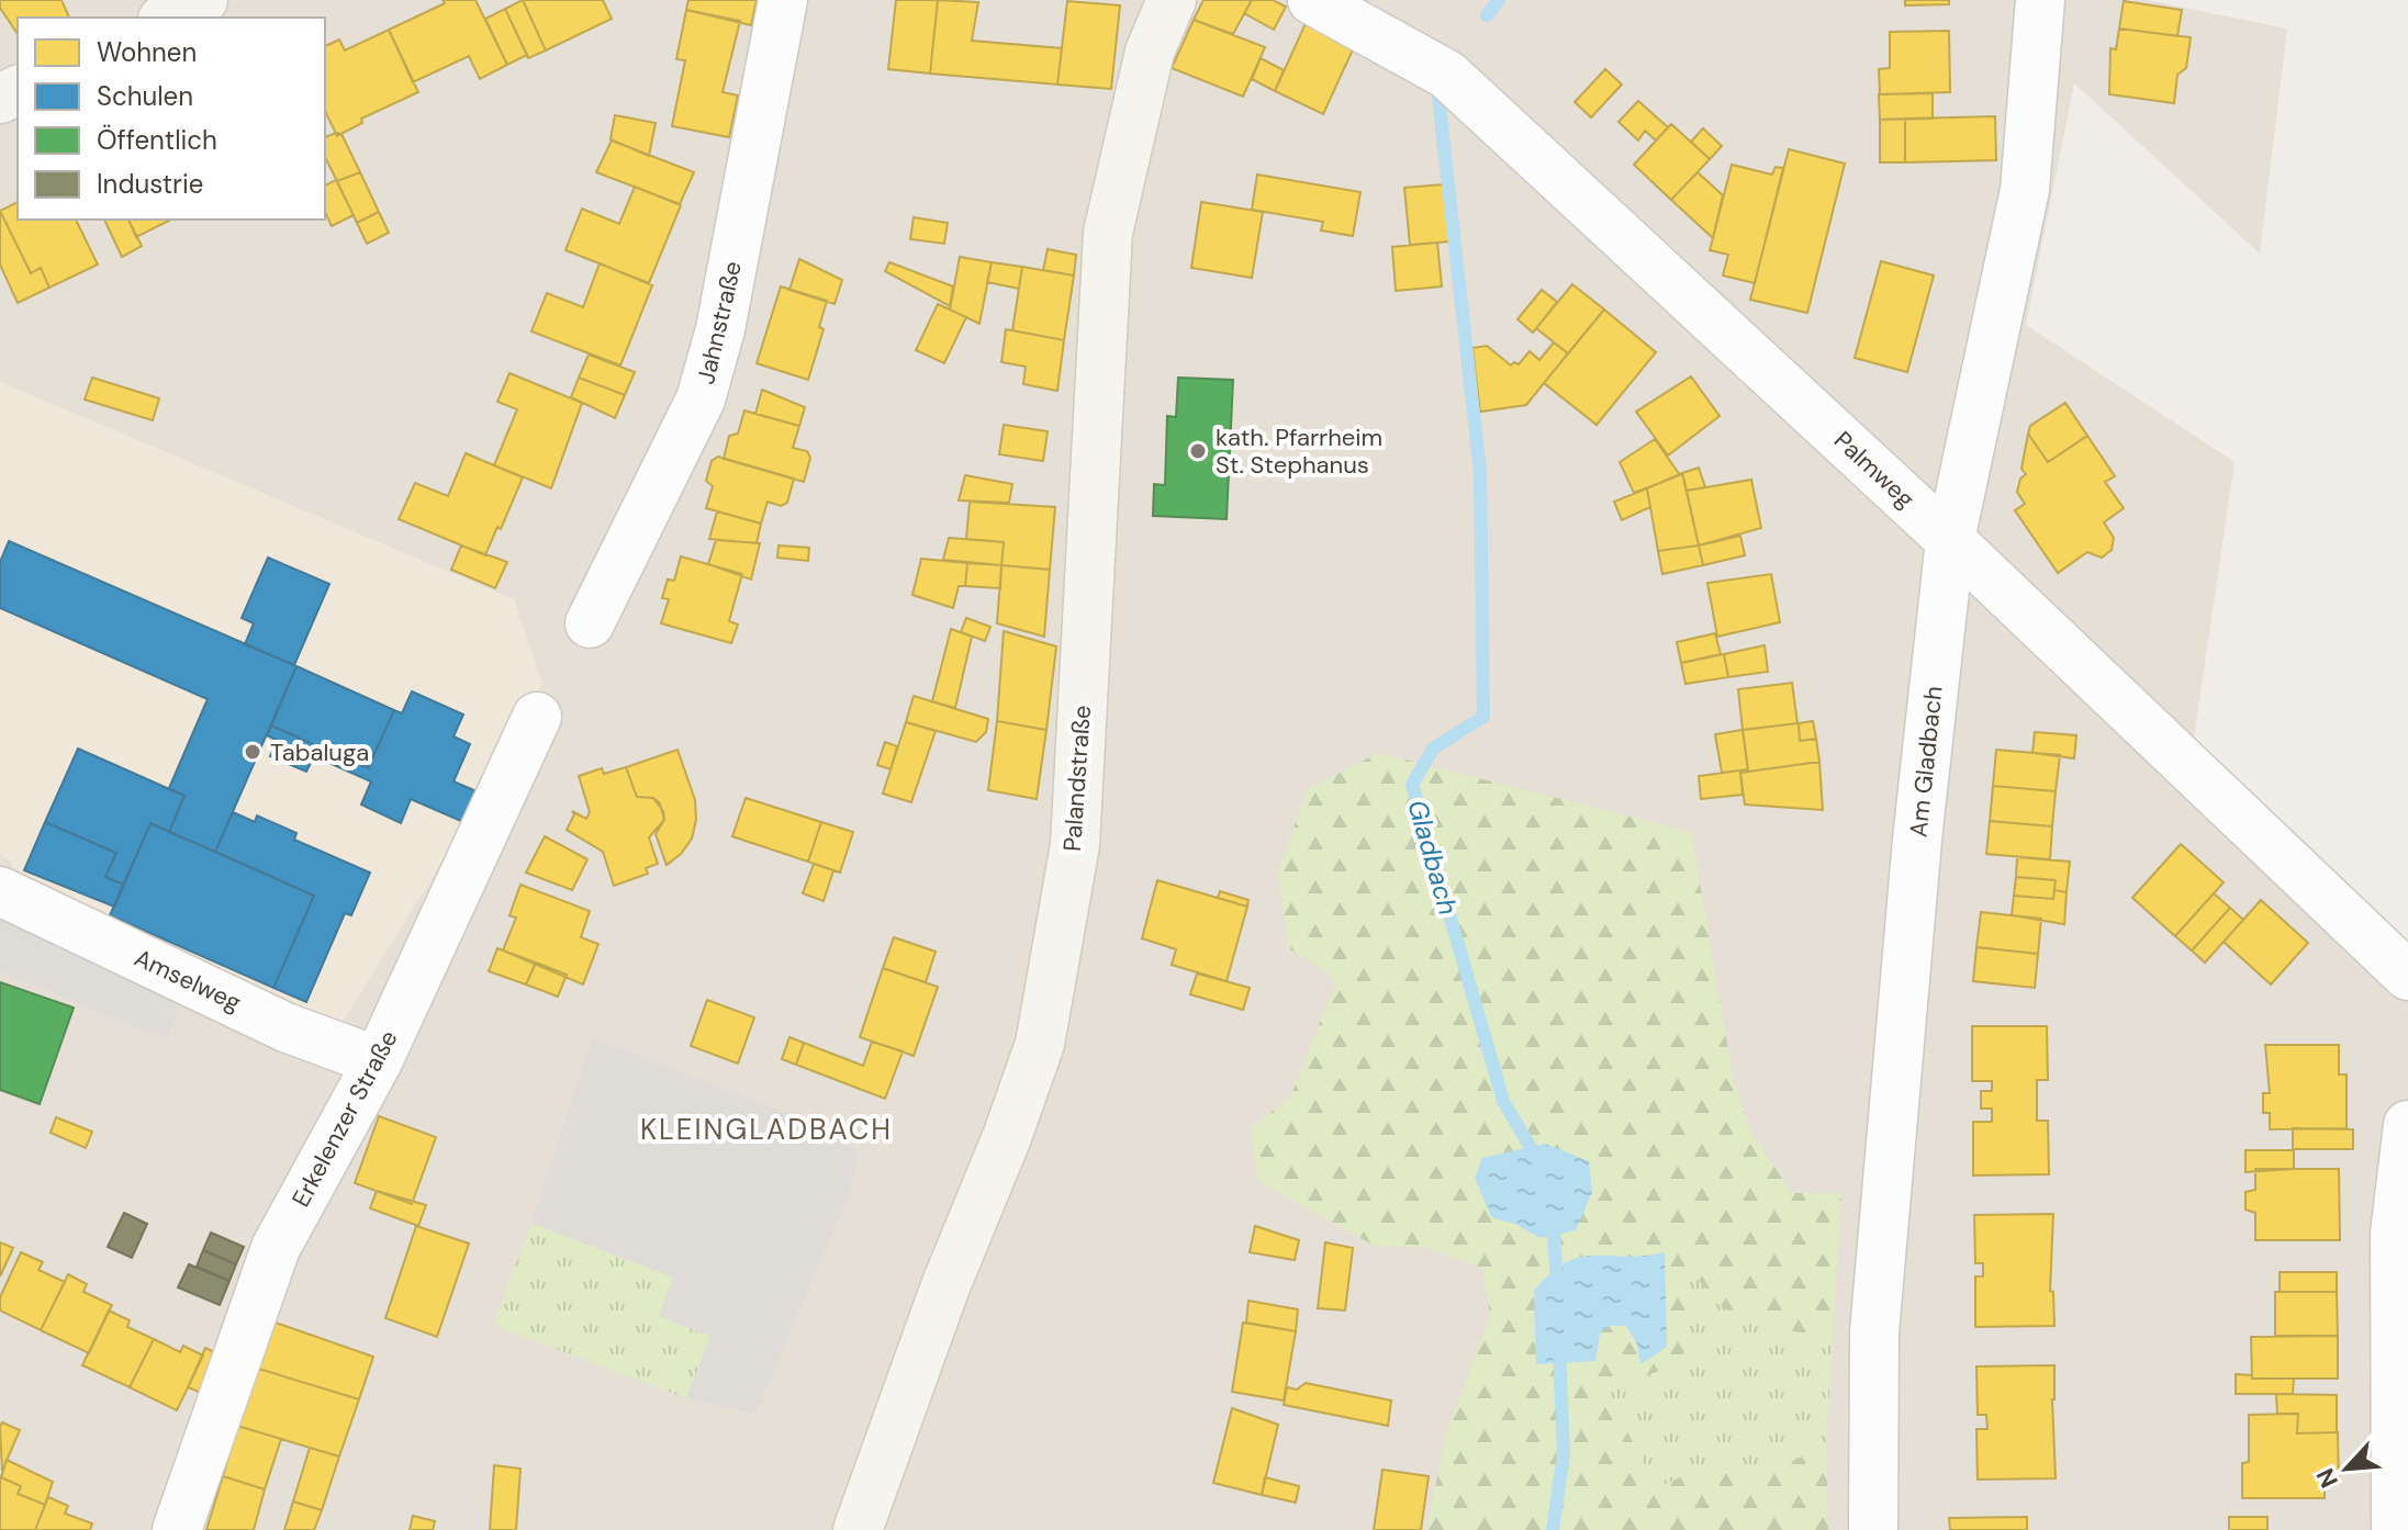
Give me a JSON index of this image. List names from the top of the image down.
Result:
{
  "streets": {
    "main road": ["Palandstraße"],
    "street": [
      "Jahnstraße",
      "Palmweg",
      "Am Gladbach",
      "Amselweg",
      "Erkelenzer Straße"
    ]
  },
  "crossings": [
    ["Palmweg", "Am Gladbach"],
    ["Amselweg", "Erkelenzer Straße"]
  ],
  "districts": ["KLEINGLADBACH"],
  "water": ["Gladbach"],
  "places": ["kath. Pfarrheim St. Stephanus", "Tabaluga"],
  "legend": [
    "Wohnen",
    "Schulen",
    "Öffentlich",
    "Industrie"
  ],
  "north": "bottom left"
}
